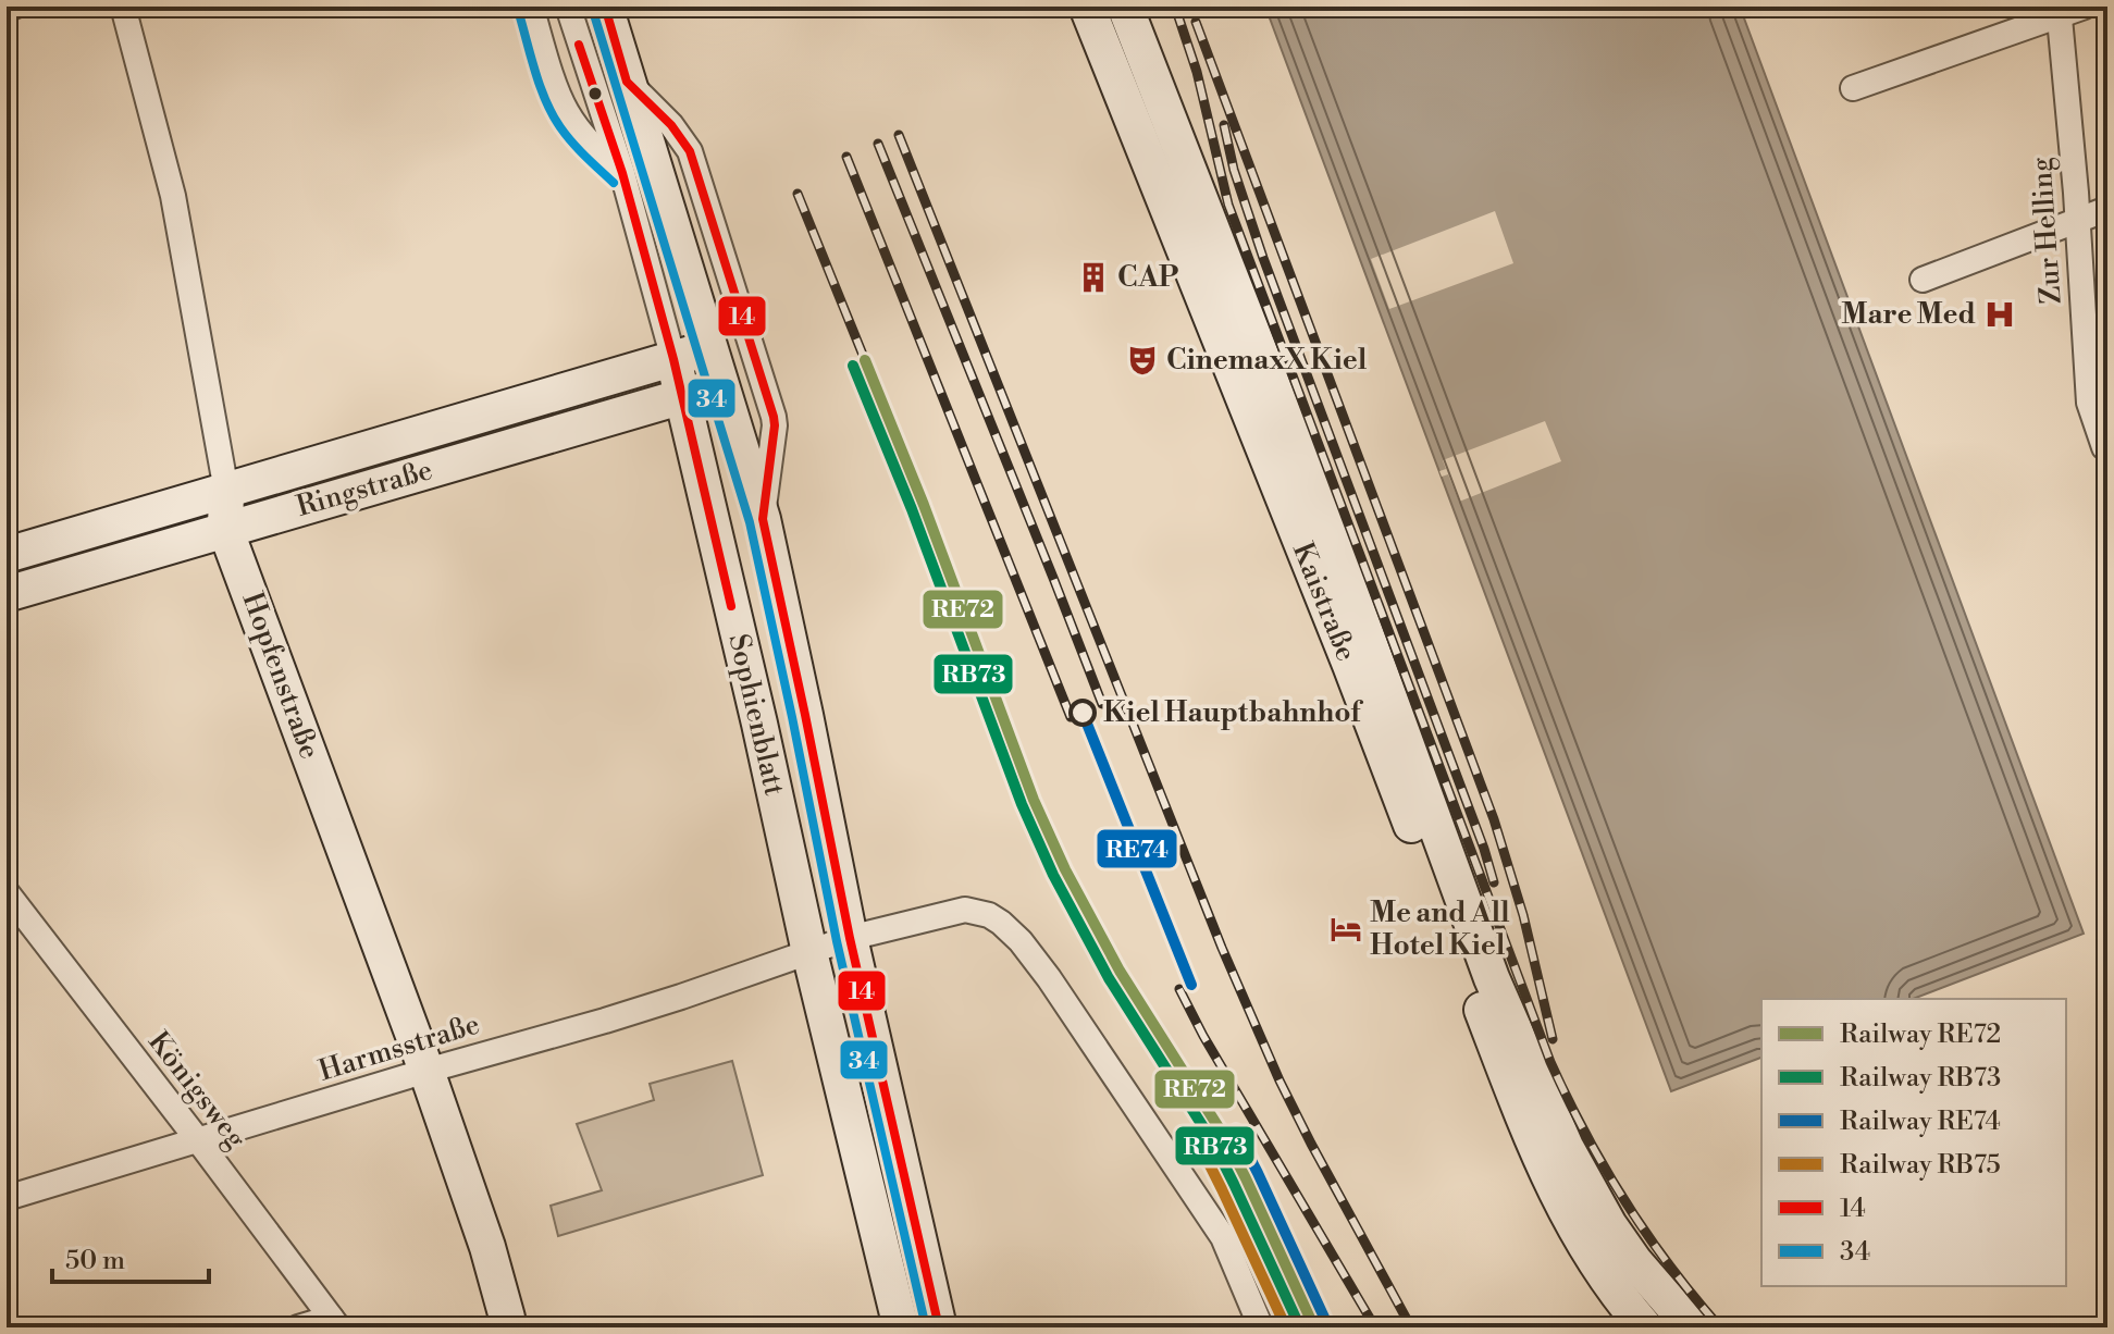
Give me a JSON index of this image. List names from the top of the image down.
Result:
{
  "streets": {
    "main road": [
      "Ringstraße",
      "Kaistraße",
      "Hopfenstraße",
      "Sophienblatt"
    ],
    "street": ["Zur Helling", "Harmsstraße", "Königsweg"]
  },
  "crossings": [
    ["Ringstraße", "Hopfenstraße"],
    ["Ringstraße", "Sophienblatt"],
    ["Hopfenstraße", "Harmsstraße"],
    ["Sophienblatt", "Harmsstraße"],
    ["Harmsstraße", "Königsweg"]
  ],
  "places": {
    "building": ["CAP"],
    "hospital": ["Mare Med"],
    "theatre": ["CinemaxX Kiel"],
    "other": ["Kiel Hauptbahnhof"],
    "hotel": ["Me and All Hotel Kiel"]
  },
  "lines": [
    "transit line 14",
    "transit line 34",
    "rail line RE72",
    "rail line RB73",
    "rail line RE74",
    "rail line RB75"
  ],
  "legend": [
    "Railway RE72",
    "Railway RB73",
    "Railway RE74",
    "Railway RB75",
    "14",
    "34"
  ],
  "scale_bar": "50 m"
}
